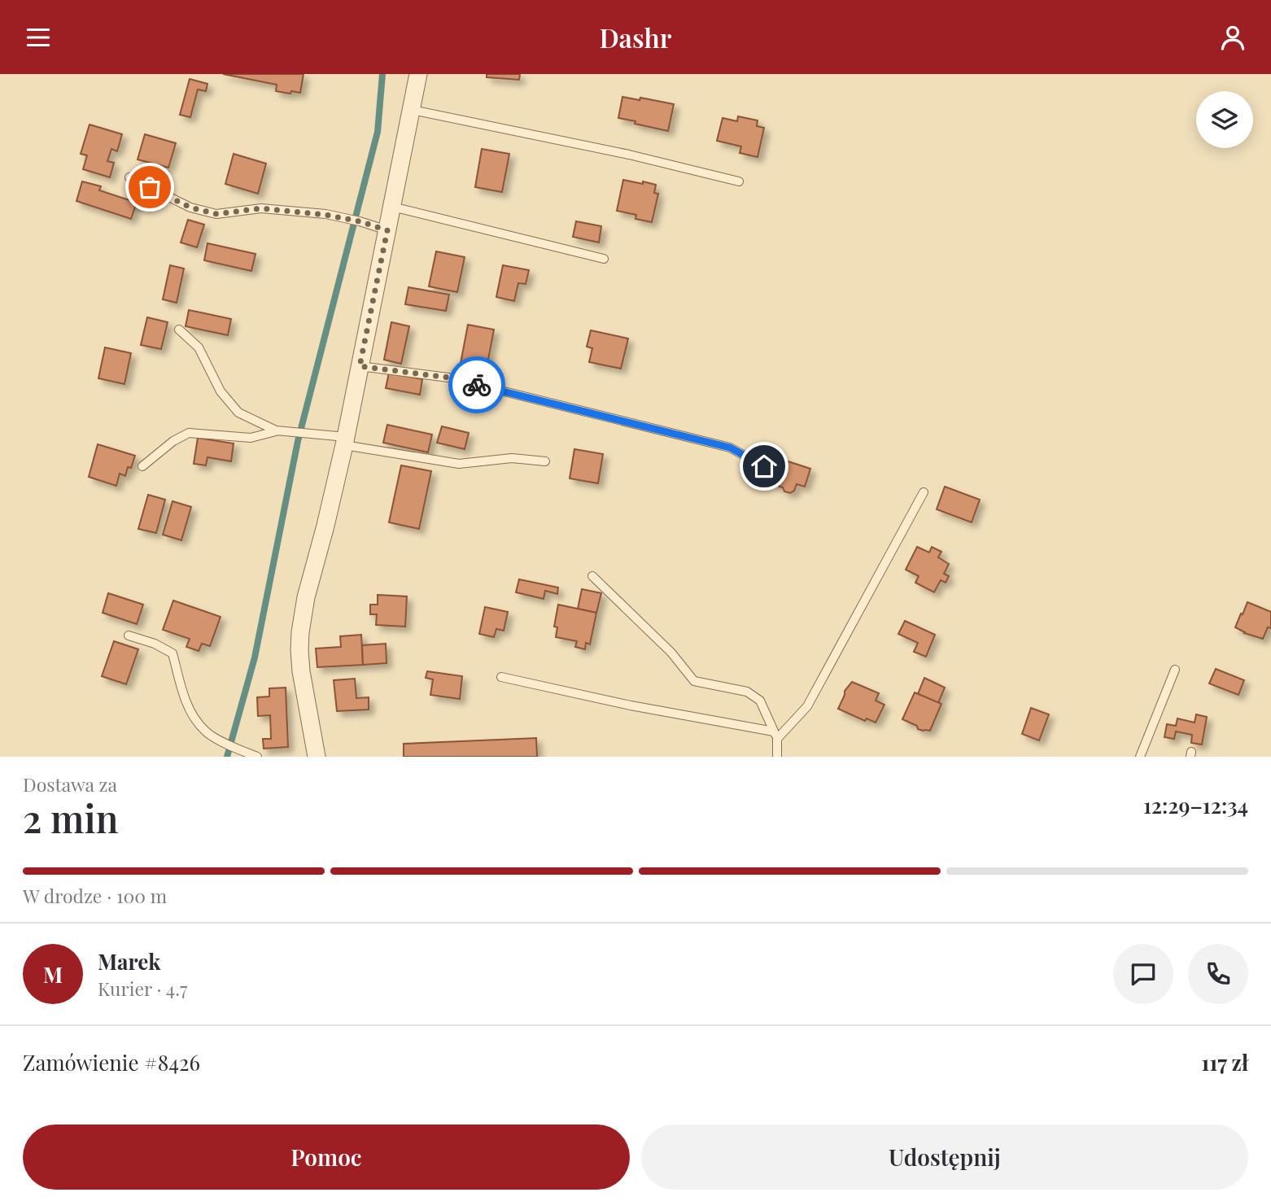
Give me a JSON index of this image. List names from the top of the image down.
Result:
{
  "page": {
    "header": "Dashr",
    "heading": ["2 min", "Dostawa za", "12:29–12:34"],
    "panel": [
      "Marek",
      "Kurier · 4.7",
      "Zamówienie #8426",
      "117 zł"
    ],
    "bar": "W drodze · 100 m",
    "round": "M",
    "buttons": ["Pomoc", "Udostępnij"]
  }
}
